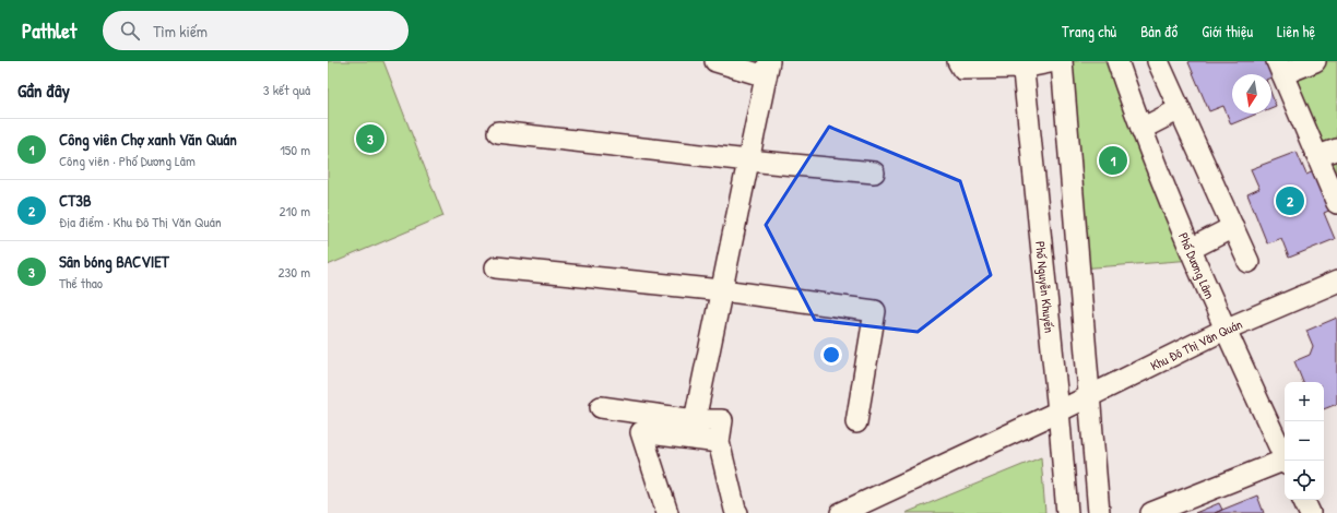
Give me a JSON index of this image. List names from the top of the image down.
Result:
{
  "streets": {
    "street": ["Phố Dương Lâm", "Phố Nguyễn Khuyến", "Khu Đô Thị Văn Quán"]
  },
  "crossings": [
    ["Phố Dương Lâm", "Khu Đô Thị Văn Quán"],
    ["Phố Nguyễn Khuyến", "Khu Đô Thị Văn Quán"]
  ],
  "north": "bottom",
  "page": {
    "header": "Pathlet",
    "search": "Tìm kiếm",
    "nav": [
      "Trang chủ",
      "Bản đồ",
      "Giới thiệu",
      "Liên hệ"
    ],
    "heading": ["Gần đây", "3 kết quả"],
    "list": [
      {
        "mark": "1",
        "name": "Công viên Chợ xanh Văn Quán",
        "note": "Công viên · Phố Dương Lâm",
        "value": "150 m"
      },
      {
        "mark": "2",
        "name": "CT3B",
        "note": "Địa điểm · Khu Đô Thị Văn Quán",
        "value": "210 m"
      },
      {
        "mark": "3",
        "name": "Sân bóng BACVIET",
        "note": "Thể thao",
        "value": "230 m"
      }
    ],
    "pins": ["3", "1", "2"],
    "map_buttons": ["+", "−"]
  }
}
